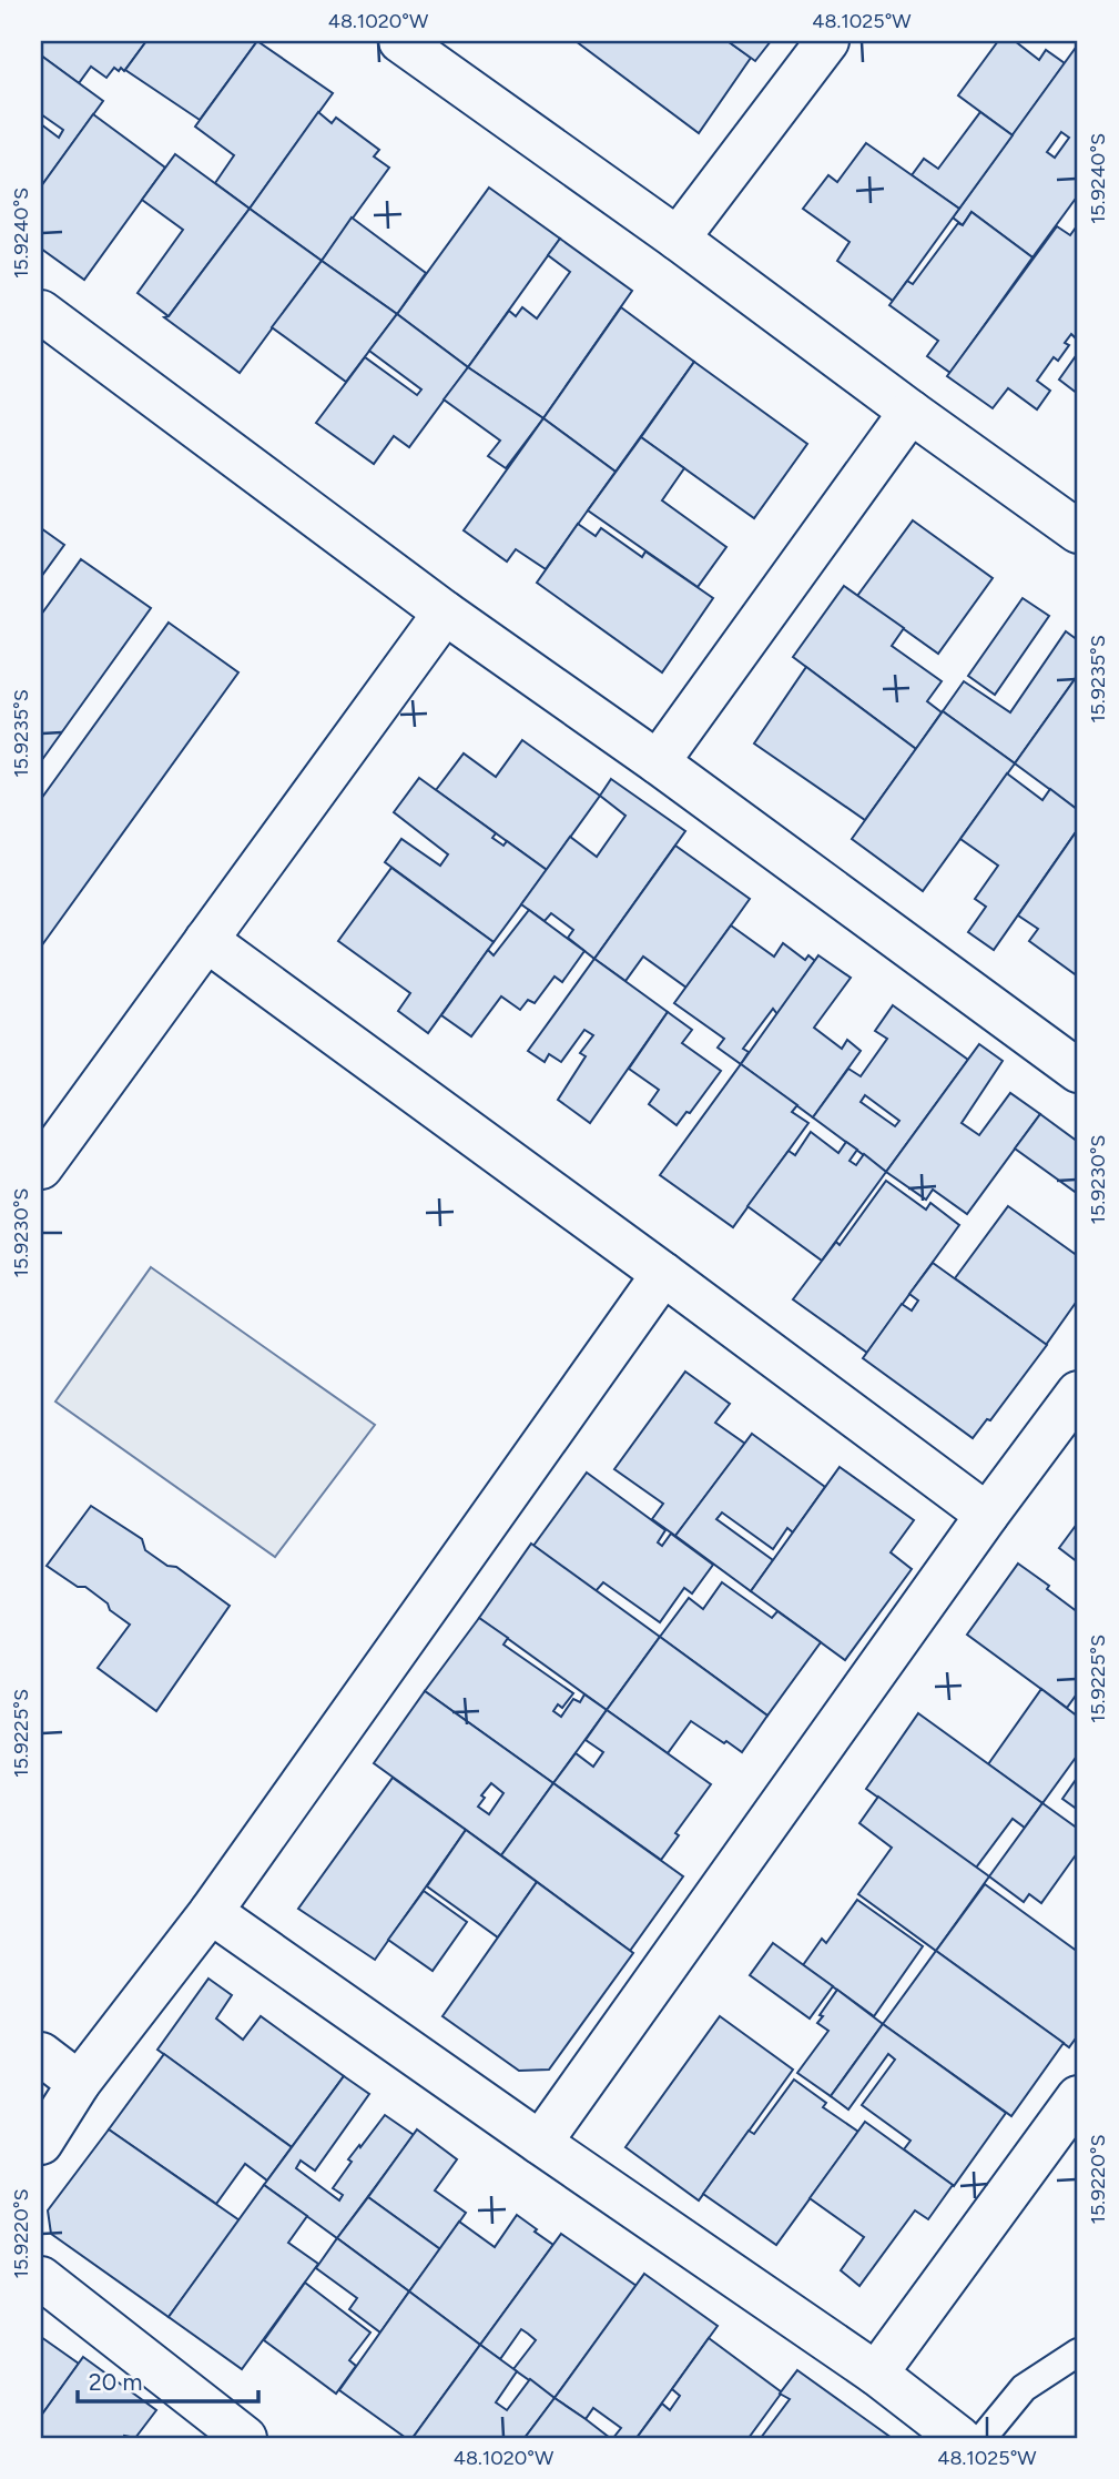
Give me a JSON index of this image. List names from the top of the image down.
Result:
{
  "scale_bar": "20 m",
  "coordinates": [
    "48.1020°W",
    "48.1025°W",
    "15.9240°S",
    "15.9235°S",
    "15.9230°S",
    "15.9225°S",
    "15.9220°S"
  ]
}
